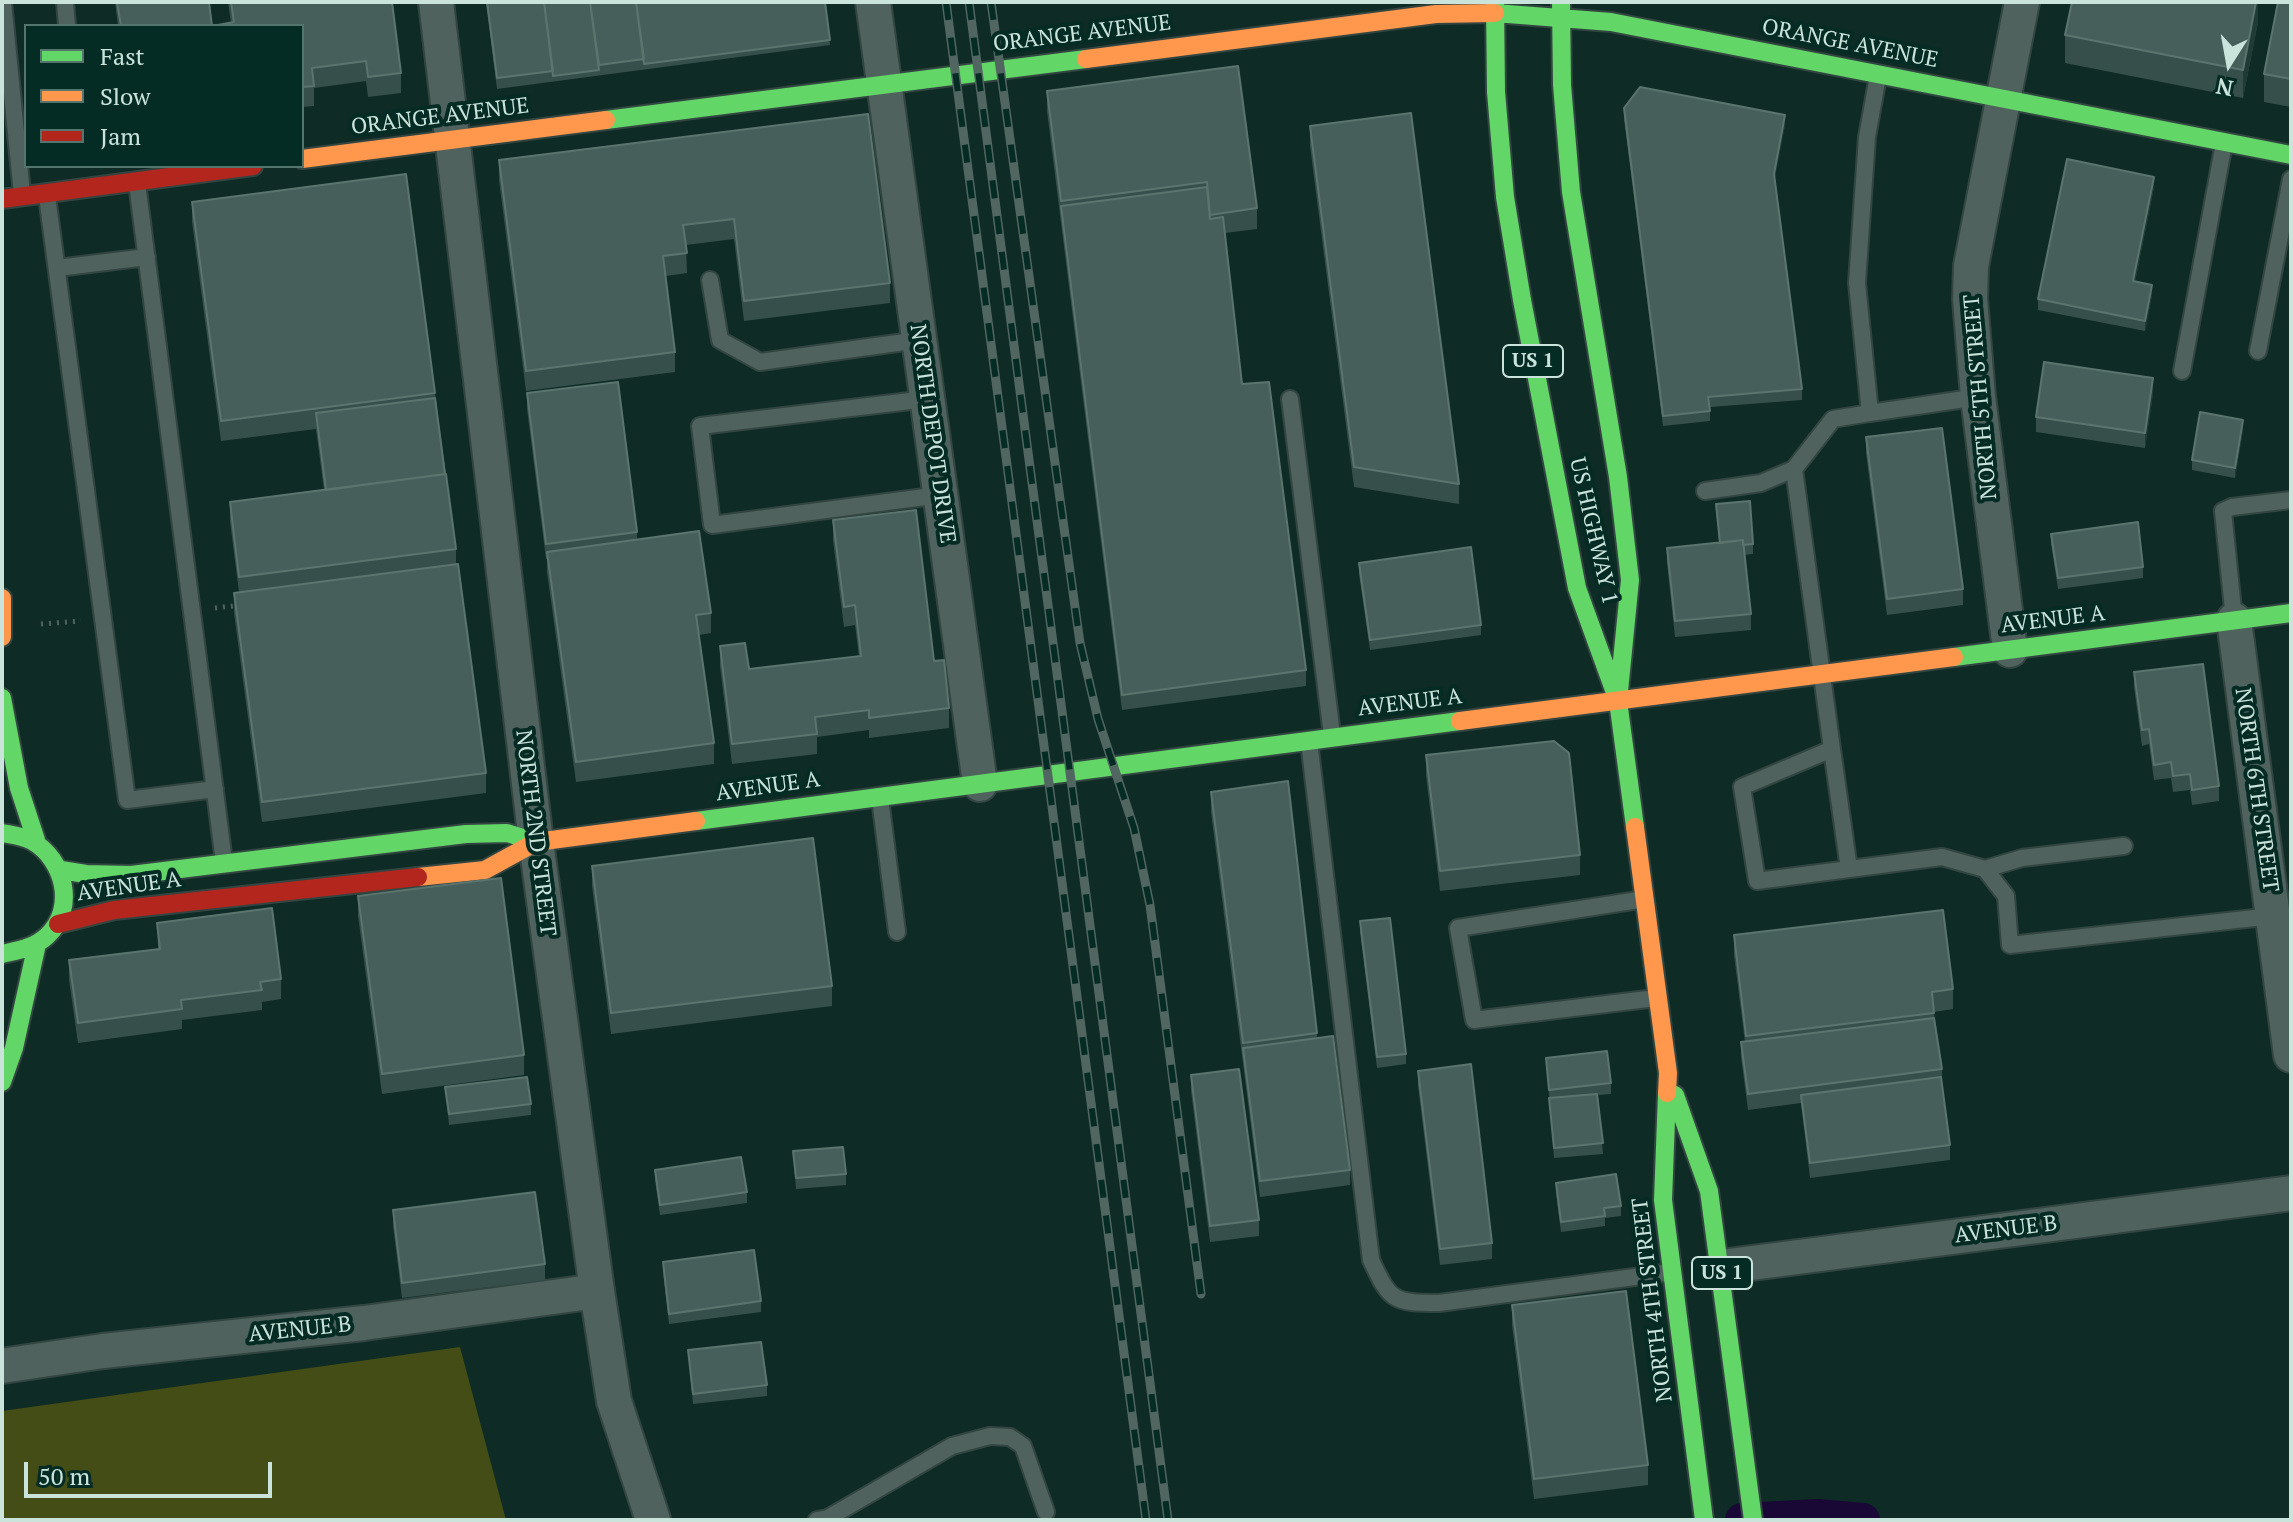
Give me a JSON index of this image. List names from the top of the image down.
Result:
{
  "streets": {
    "street": [
      "ORANGE AVENUE",
      "US 1",
      "NORTH 5TH STREET",
      "NORTH DEPOT DRIVE",
      "US HIGHWAY 1",
      "AVENUE A",
      "NORTH 6TH STREET",
      "NORTH 2ND STREET",
      "AVENUE B",
      "NORTH 4TH STREET"
    ]
  },
  "crossings": [
    ["ORANGE AVENUE", "NORTH 5TH STREET"],
    ["ORANGE AVENUE", "NORTH DEPOT DRIVE"],
    ["ORANGE AVENUE", "US HIGHWAY 1"],
    ["ORANGE AVENUE", "NORTH 2ND STREET"],
    ["NORTH 5TH STREET", "AVENUE A"],
    ["NORTH DEPOT DRIVE", "AVENUE A"],
    ["US HIGHWAY 1", "AVENUE A"],
    ["US HIGHWAY 1", "NORTH 4TH STREET"],
    ["AVENUE A", "NORTH 6TH STREET"],
    ["AVENUE A", "NORTH 2ND STREET"],
    ["AVENUE A", "NORTH 4TH STREET"],
    ["NORTH 2ND STREET", "AVENUE B"],
    ["AVENUE B", "NORTH 4TH STREET"]
  ],
  "legend": ["Fast", "Slow", "Jam"],
  "scale_bar": "50 m",
  "north": "bottom"
}
